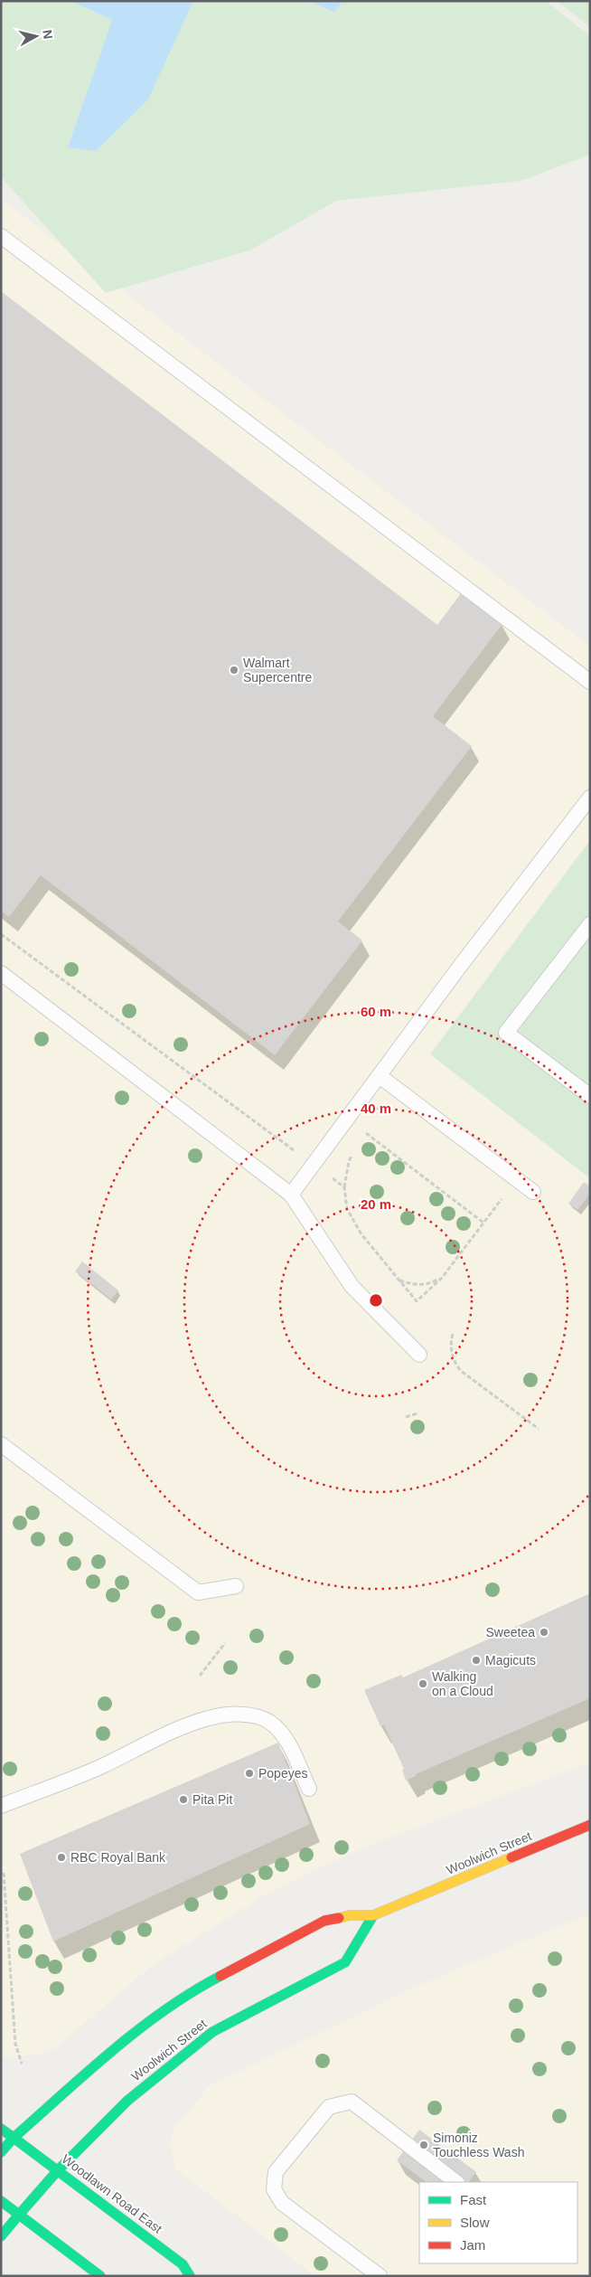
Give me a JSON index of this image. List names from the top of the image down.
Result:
{
  "streets": {
    "main road": ["Woolwich Street", "Woodlawn Road East"]
  },
  "crossings": [
    ["Woolwich Street", "Woodlawn Road East"]
  ],
  "places": [
    "Walmart Supercentre",
    "Sweetea",
    "Magicuts",
    "Walking on a Cloud",
    "Popeyes",
    "Pita Pit",
    "RBC Royal Bank",
    "Simoniz Touchless Wash"
  ],
  "legend": ["Fast", "Slow", "Jam"],
  "north": "right",
  "rings": ["60 m", "40 m", "20 m"]
}
